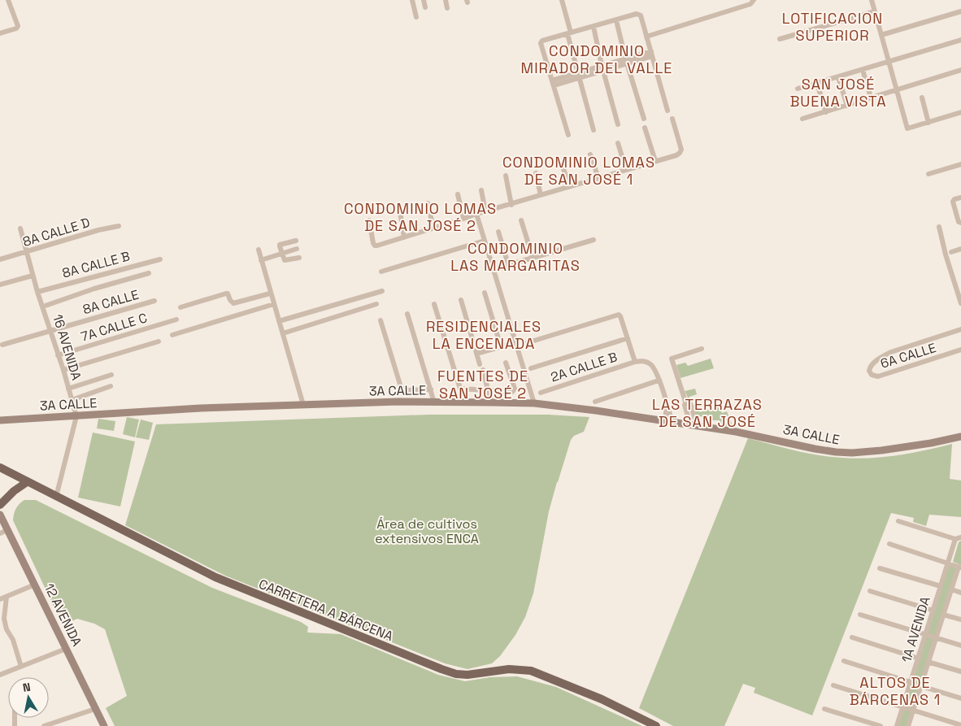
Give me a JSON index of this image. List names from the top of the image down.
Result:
{
  "streets": {
    "main road": ["3A CALLE", "CARRETERA A BÁRCENA", "12 AVENIDA"],
    "street": [
      "8A CALLE D",
      "8A CALLE B",
      "8A CALLE",
      "7A CALLE C",
      "16 AVENIDA",
      "6A CALLE",
      "2A CALLE B",
      "1A AVENIDA"
    ]
  },
  "crossings": [
    ["8A CALLE D", "16 AVENIDA"],
    ["8A CALLE B", "16 AVENIDA"],
    ["8A CALLE", "16 AVENIDA"],
    ["7A CALLE C", "16 AVENIDA"],
    ["16 AVENIDA", "3A CALLE"]
  ],
  "districts": [
    "LOTIFICACION SUPERIOR",
    "CONDOMINIO MIRADOR DEL VALLE",
    "SAN JOSÉ BUENA VISTA",
    "CONDOMINIO LOMAS DE SAN JOSÉ 1",
    "CONDOMINIO LOMAS DE SAN JOSÉ 2",
    "CONDOMINIO LAS MARGARITAS",
    "RESIDENCIALES LA ENCENADA",
    "FUENTES DE SAN JOSÉ 2",
    "LAS TERRAZAS DE SAN JOSÉ",
    "ALTOS DE BÁRCENAS 1"
  ],
  "parks": ["Área de cultivos extensivos ENCA"],
  "north": "top"
}
